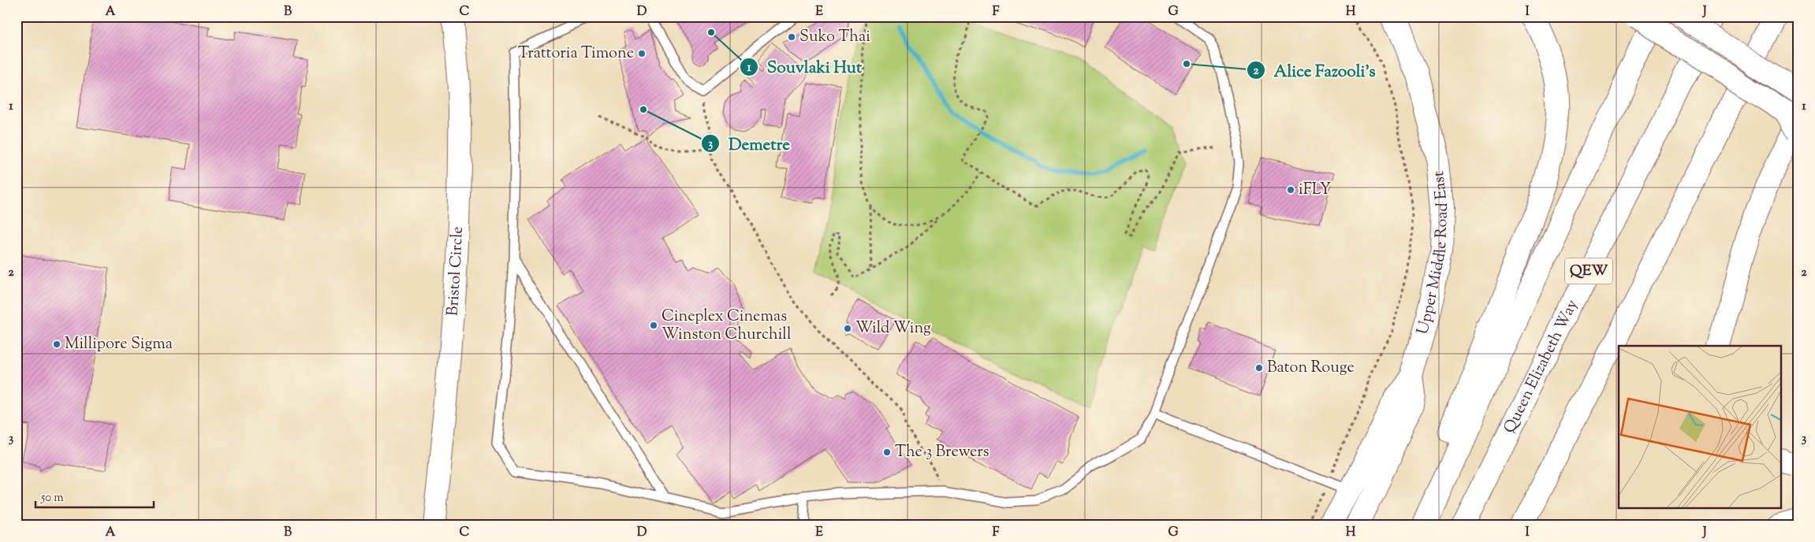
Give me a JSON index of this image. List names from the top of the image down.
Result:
{
  "streets": {
    "main road": [
      "Upper Middle Road East",
      "Bristol Circle",
      "QEW",
      "Queen Elizabeth Way"
    ]
  },
  "places": [
    "Souvlaki Hut",
    "Suko Thai",
    "Trattoria Timone",
    "Alice Fazooli's",
    "Demetre",
    "iFLY",
    "Cineplex Cinemas Winston Churchill",
    "Wild Wing",
    "Millipore Sigma",
    "Baton Rouge",
    "The 3 Brewers"
  ],
  "scale_bar": "50 m",
  "grid": {
    "columns": [
      "A",
      "B",
      "C",
      "D",
      "E",
      "F",
      "G",
      "H",
      "I",
      "J"
    ],
    "rows": ["1", "2", "3"]
  }
}
